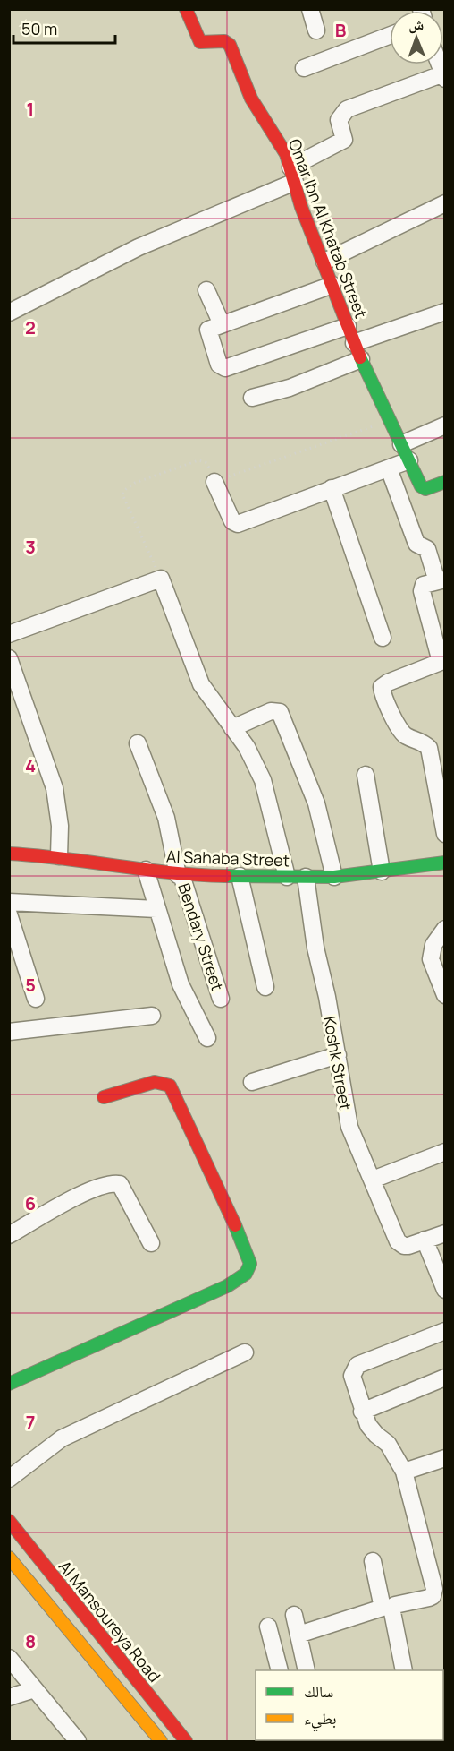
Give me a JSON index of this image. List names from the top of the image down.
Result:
{
  "streets": {
    "street": [
      "Omar Ibn Al Khatab Street",
      "Al Sahaba Street",
      "Bendary Street",
      "Koshk Street",
      "Al Mansoureya Road"
    ]
  },
  "crossings": [
    ["Al Sahaba Street", "Bendary Street"],
    ["Al Sahaba Street", "Koshk Street"]
  ],
  "legend": ["سالك", "بطيء"],
  "scale_bar": "50 m",
  "north": "top",
  "grid": {
    "columns": ["B"],
    "rows": [
      "1",
      "2",
      "3",
      "4",
      "5",
      "6",
      "7",
      "8"
    ]
  }
}
